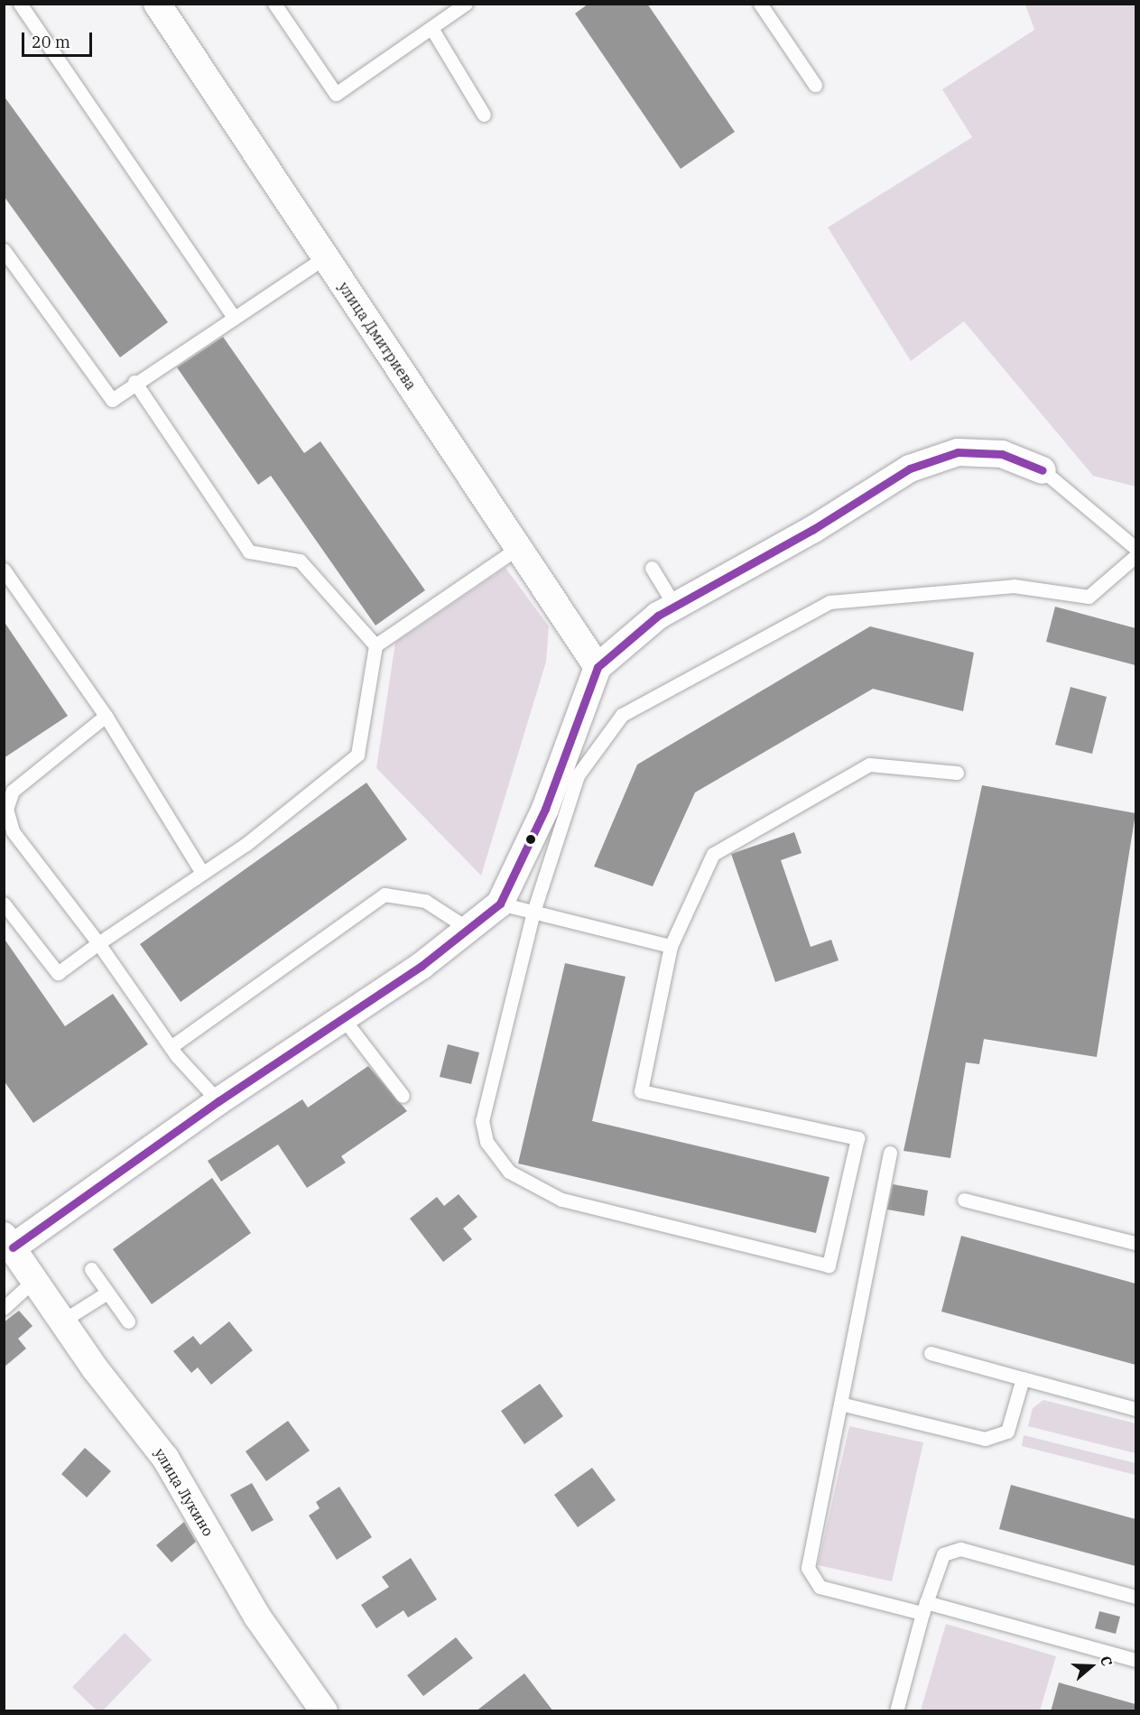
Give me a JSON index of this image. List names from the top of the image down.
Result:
{
  "streets": {
    "street": ["улица Дмитриева", "улица Лукино"]
  },
  "scale_bar": "20 m",
  "north": "right"
}
